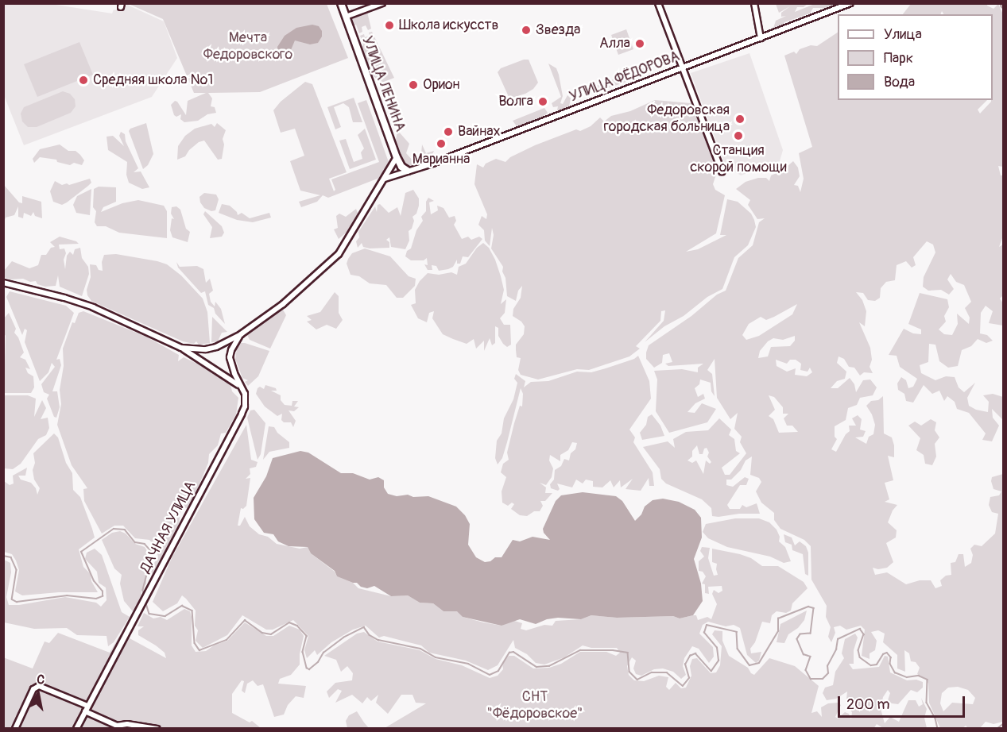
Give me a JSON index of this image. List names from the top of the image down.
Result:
{
  "streets": {
    "street": ["УЛИЦА ФЁДОРОВА", "УЛИЦА ЛЕНИНА", "ДАЧНАЯ УЛИЦА"]
  },
  "crossings": [
    ["УЛИЦА ФЁДОРОВА", "УЛИЦА ЛЕНИНА"]
  ],
  "parks": ["Мечта Федоровского", "СНТ \"Фёдоровское\""],
  "places": [
    "Школа искусств",
    "Звезда",
    "Алла",
    "Средняя школа №1",
    "Орион",
    "Волга",
    "Федоровская городская больница",
    "Вайнах",
    "Станция скорой помощи",
    "Марианна"
  ],
  "legend": ["Улица", "Парк", "Вода"],
  "scale_bar": "200 m",
  "north": "top"
}
